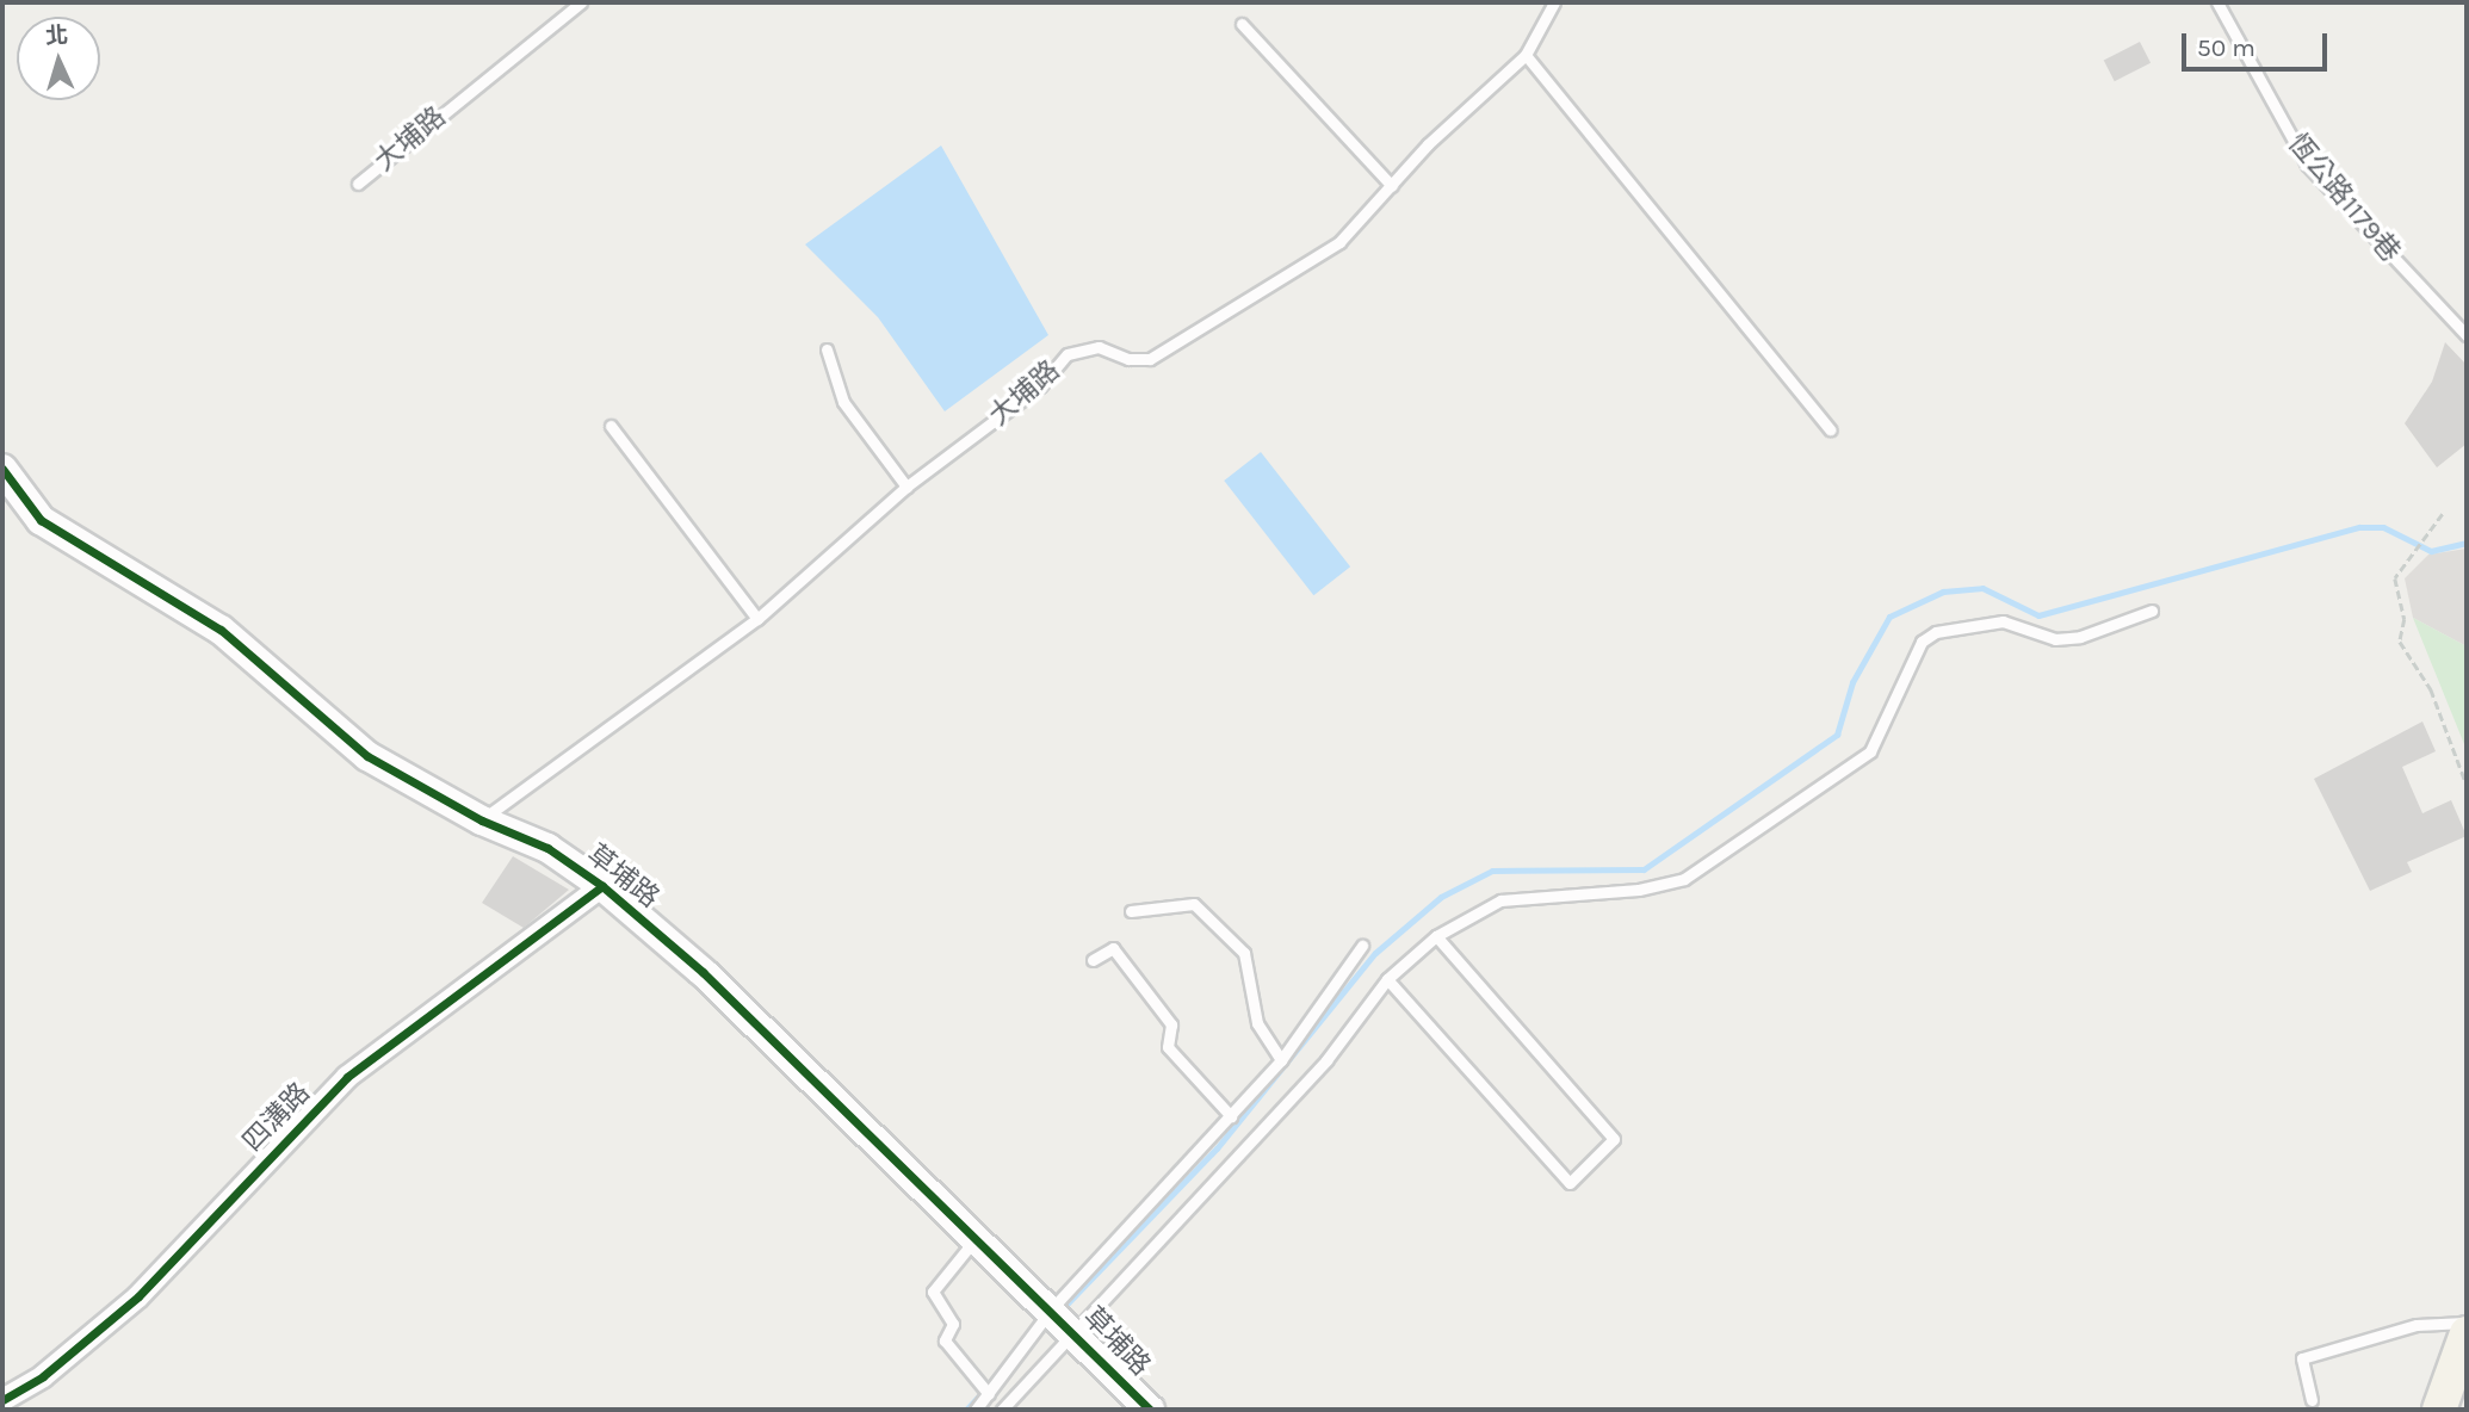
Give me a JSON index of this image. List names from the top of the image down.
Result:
{
  "streets": {
    "street": ["草埔路", "四溝路"],
    "lane": ["大埔路", "恆公路1179巷"]
  },
  "crossings": [
    ["大埔路", "草埔路"],
    ["草埔路", "四溝路"]
  ],
  "scale_bar": "50 m",
  "north": "top"
}
